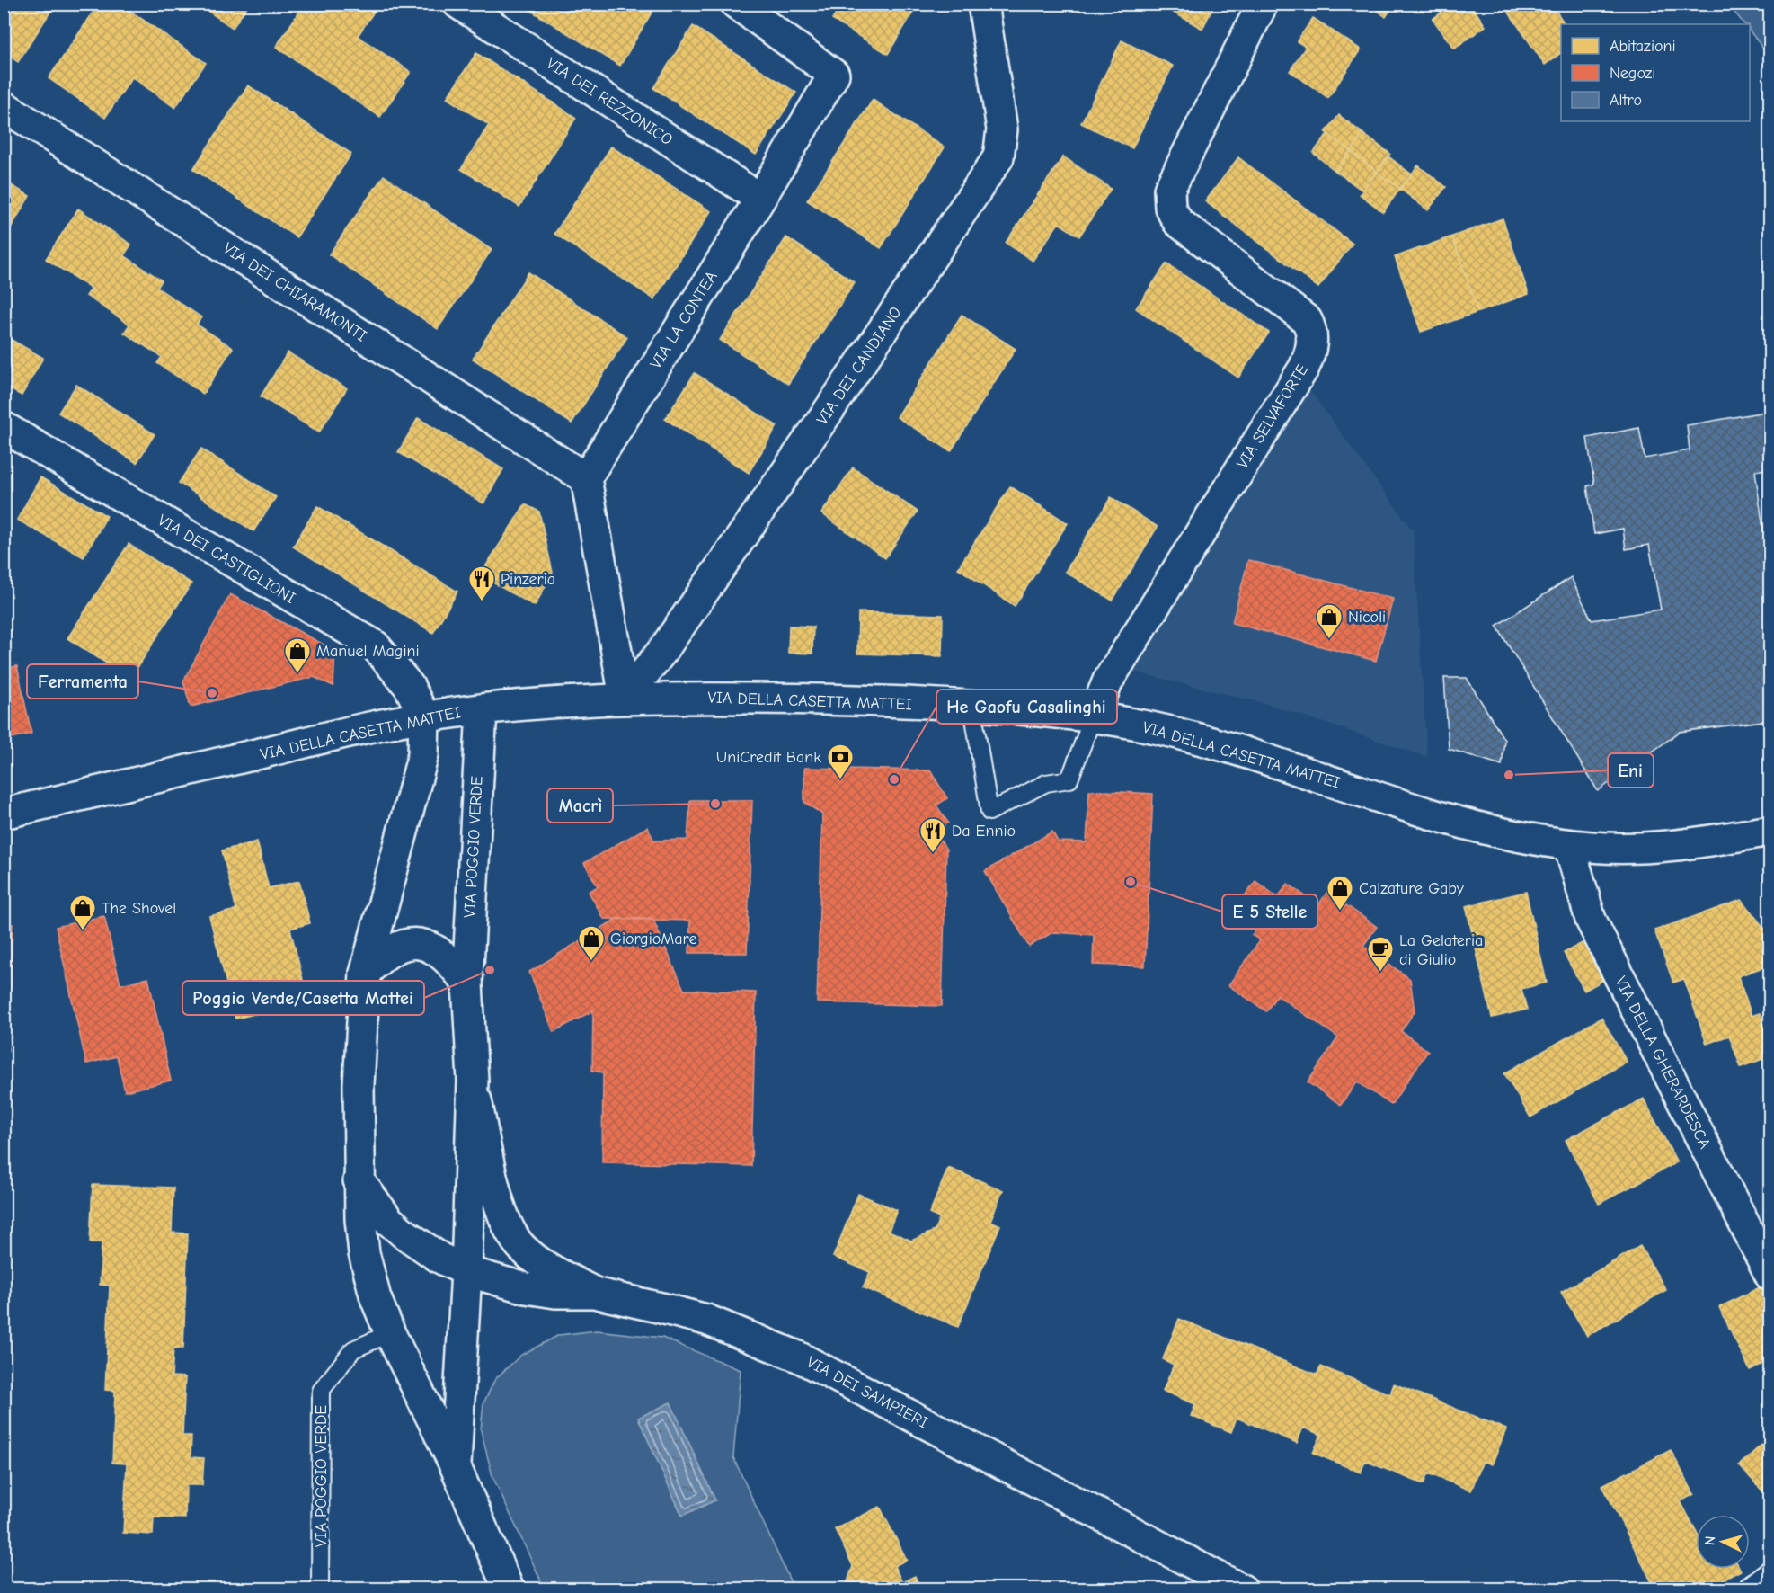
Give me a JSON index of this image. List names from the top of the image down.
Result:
{
  "streets": {
    "street": [
      "VIA DEI REZZONICO",
      "VIA DEI CHIARAMONTI",
      "VIA LA CONTEA",
      "VIA DEI CANDIANO",
      "VIA SELVAFORTE",
      "VIA DEI CASTIGLIONI",
      "VIA DELLA CASETTA MATTEI",
      "VIA POGGIO VERDE",
      "VIA DELLA GHERARDESCA",
      "VIA DEI SAMPIERI"
    ]
  },
  "crossings": [
    ["VIA DEI REZZONICO", "VIA LA CONTEA"],
    ["VIA DEI CHIARAMONTI", "VIA LA CONTEA"],
    ["VIA DEI CANDIANO", "VIA DELLA CASETTA MATTEI"],
    ["VIA SELVAFORTE", "VIA DELLA CASETTA MATTEI"],
    ["VIA DEI CASTIGLIONI", "VIA DELLA CASETTA MATTEI"],
    ["VIA DEI CASTIGLIONI", "VIA POGGIO VERDE"],
    ["VIA DELLA CASETTA MATTEI", "VIA POGGIO VERDE"],
    ["VIA DELLA CASETTA MATTEI", "VIA DELLA GHERARDESCA"],
    ["VIA POGGIO VERDE", "VIA DEI SAMPIERI"]
  ],
  "places": {
    "restaurant": ["Pinzeria", "Da Ennio"],
    "shop": [
      "Nicoli",
      "Manuel Magini",
      "Calzature Gaby",
      "The Shovel",
      "GiorgioMare"
    ],
    "other": [
      "Ferramenta",
      "Eni",
      "He Gaofu Casalinghi",
      "Macrì",
      "E 5 Stelle",
      "Poggio Verde/Casetta Mattei"
    ],
    "bank": ["UniCredit Bank"],
    "cafe": ["La Gelateria di Giulio"]
  },
  "legend": ["Abitazioni", "Negozi", "Altro"],
  "north": "left"
}
